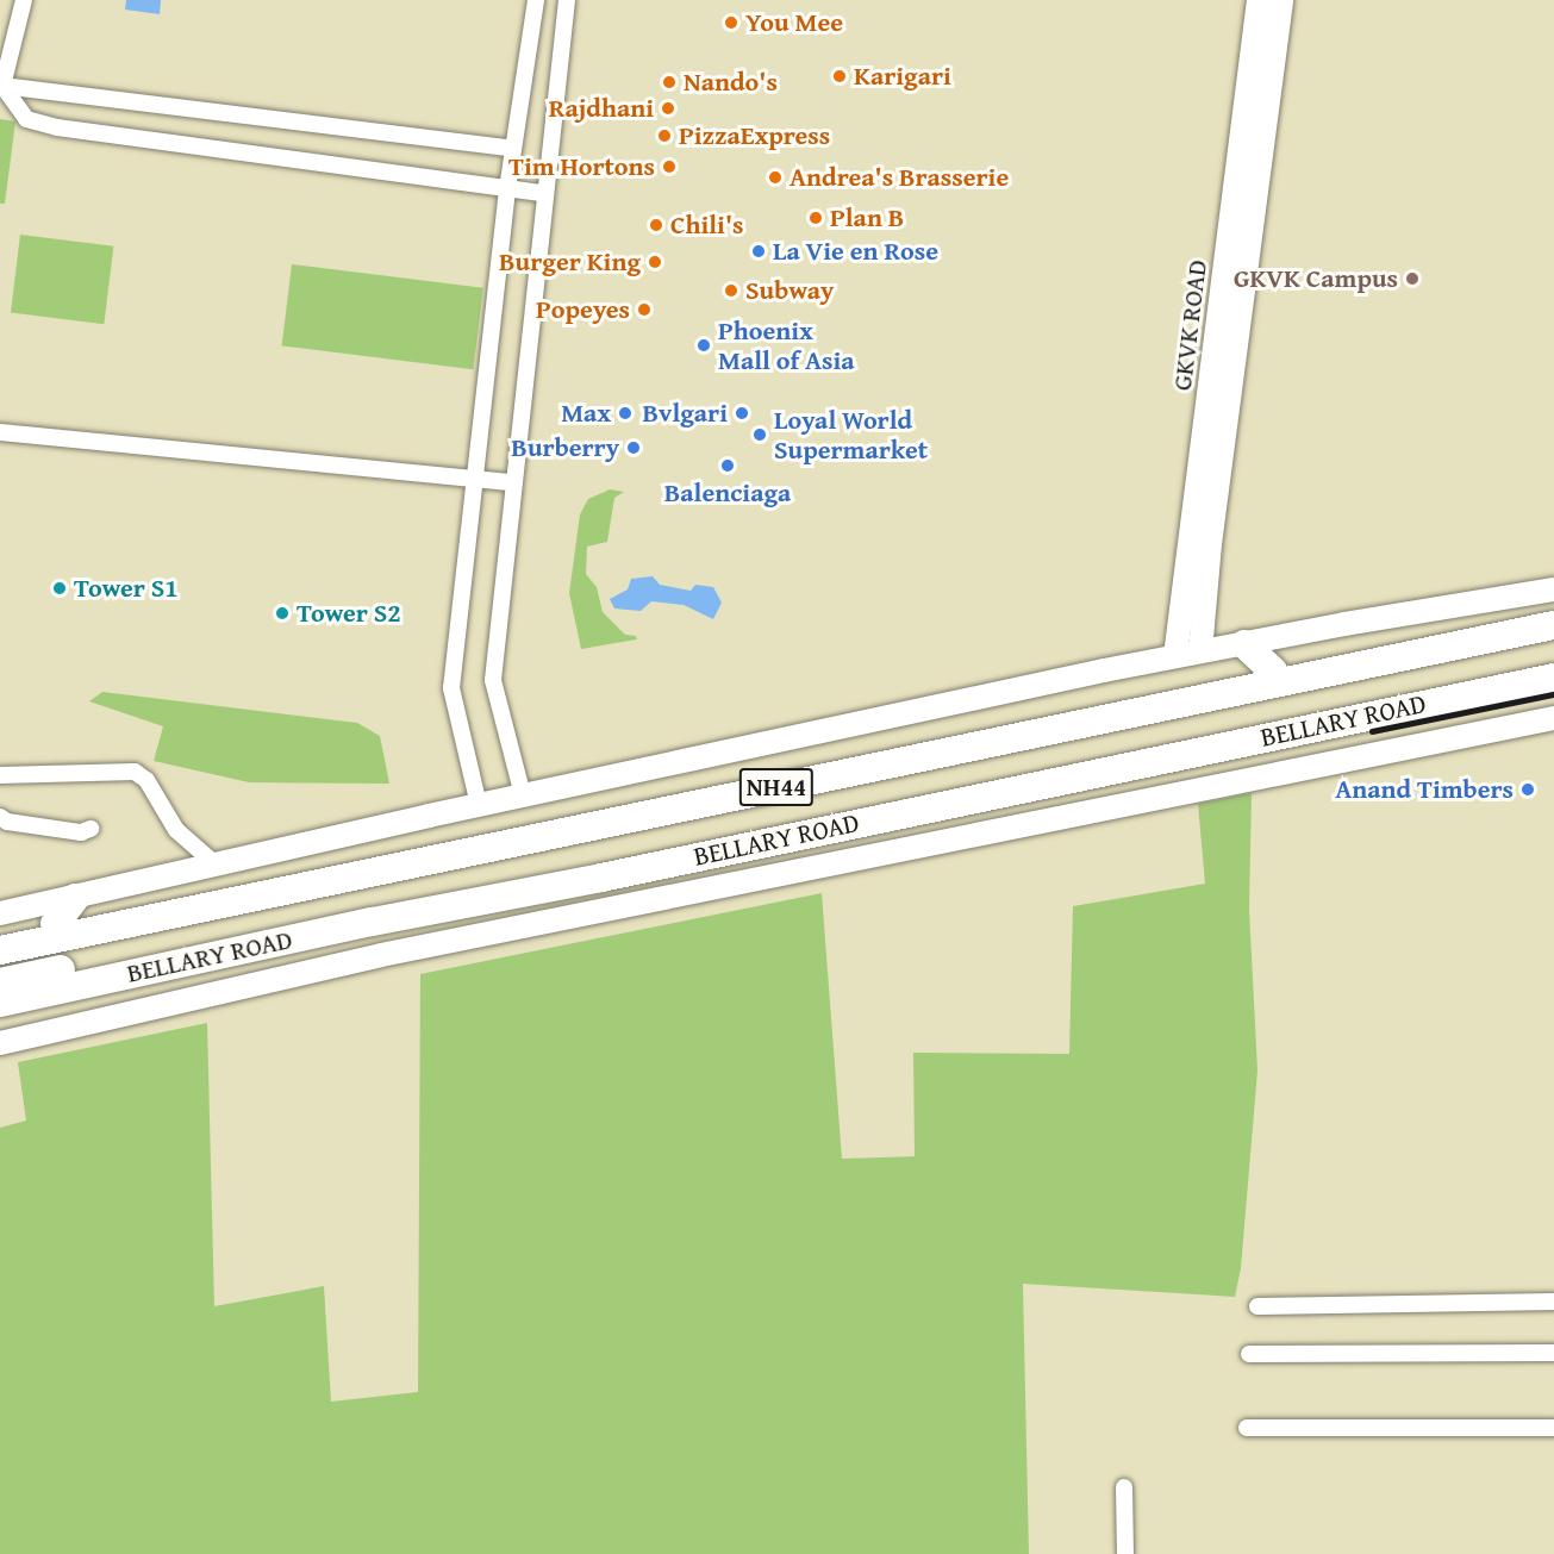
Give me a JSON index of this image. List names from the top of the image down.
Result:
{
  "streets": {
    "highway": ["BELLARY ROAD", "NH44"],
    "street": ["GKVK ROAD"]
  },
  "places": [
    "You Mee",
    "Karigari",
    "Nando's",
    "Rajdhani",
    "PizzaExpress",
    "Tim Hortons",
    "Andrea's Brasserie",
    "Plan B",
    "Chili's",
    "La Vie en Rose",
    "Burger King",
    "GKVK Campus",
    "Subway",
    "Popeyes",
    "Phoenix Mall of Asia",
    "Max",
    "Bvlgari",
    "Loyal World Supermarket",
    "Burberry",
    "Balenciaga",
    "Tower S1",
    "Tower S2",
    "Anand Timbers"
  ]
}
